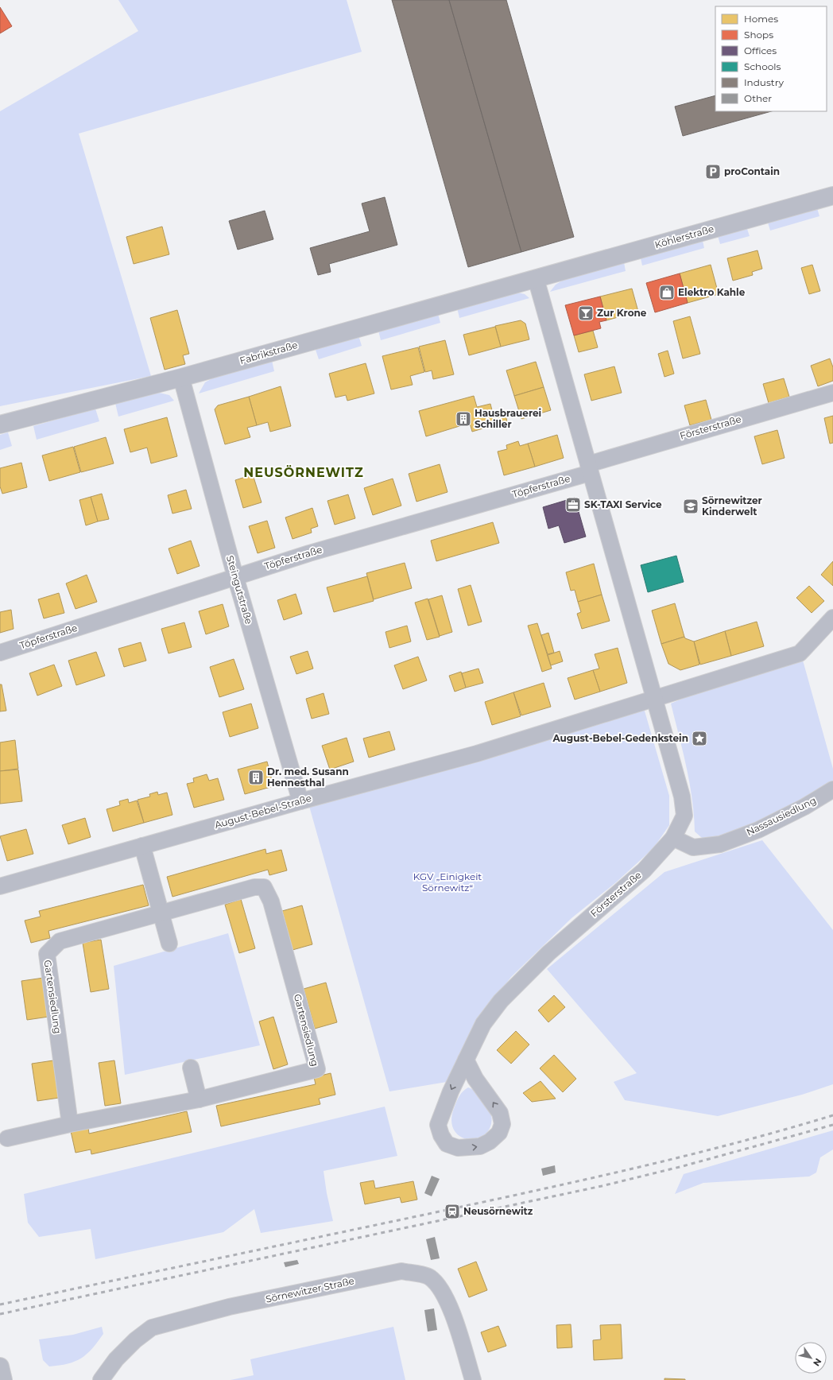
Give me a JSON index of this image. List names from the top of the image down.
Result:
{
  "streets": {
    "street": [
      "Köhlerstraße",
      "Fabrikstraße",
      "Försterstraße",
      "Töpferstraße",
      "Steingutstraße",
      "August-Bebel-Straße",
      "Nassausiedlung",
      "Gartensiedlung",
      "Sörnewitzer Straße"
    ]
  },
  "crossings": [
    ["Köhlerstraße", "Fabrikstraße"],
    ["Köhlerstraße", "Försterstraße"],
    ["Fabrikstraße", "Försterstraße"],
    ["Fabrikstraße", "Steingutstraße"],
    ["Försterstraße", "Töpferstraße"],
    ["Försterstraße", "August-Bebel-Straße"],
    ["Försterstraße", "Nassausiedlung"],
    ["Töpferstraße", "Steingutstraße"],
    ["Steingutstraße", "August-Bebel-Straße"]
  ],
  "districts": ["NEUSÖRNEWITZ"],
  "parks": ["KGV „Einigkeit Sörnewitz“"],
  "places": {
    "parking": ["proContain"],
    "shop": ["Elektro Kahle"],
    "bar": ["Zur Krone"],
    "building": ["Hausbrauerei Schiller", "Dr. med. Susann Hennesthal"],
    "office": ["SK-TAXI Service"],
    "school or university": ["Sörnewitzer Kinderwelt"],
    "place": ["August-Bebel-Gedenkstein"],
    "station": ["Neusörnewitz"]
  },
  "legend": [
    "Homes",
    "Shops",
    "Offices",
    "Schools",
    "Industry",
    "Other"
  ],
  "north": "bottom right"
}
